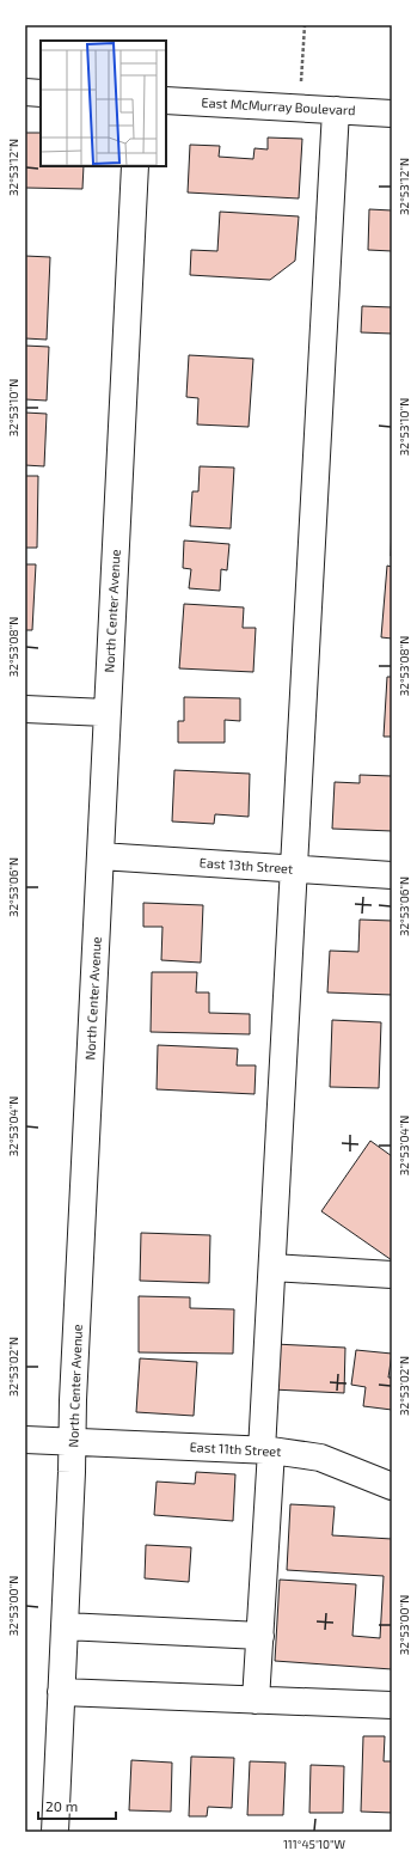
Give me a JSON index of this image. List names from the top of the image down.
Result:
{
  "streets": {
    "street": [
      "East McMurray Boulevard",
      "North Center Avenue",
      "East 13th Street",
      "East 11th Street"
    ]
  },
  "crossings": [
    ["North Center Avenue", "East 13th Street"],
    ["North Center Avenue", "East 11th Street"]
  ],
  "scale_bar": "20 m",
  "coordinates": [
    "32°53'12\"N",
    "32°53'10\"N",
    "32°53'08\"N",
    "32°53'06\"N",
    "32°53'04\"N",
    "32°53'02\"N",
    "32°53'00\"N",
    "111°45'10\"W"
  ]
}
